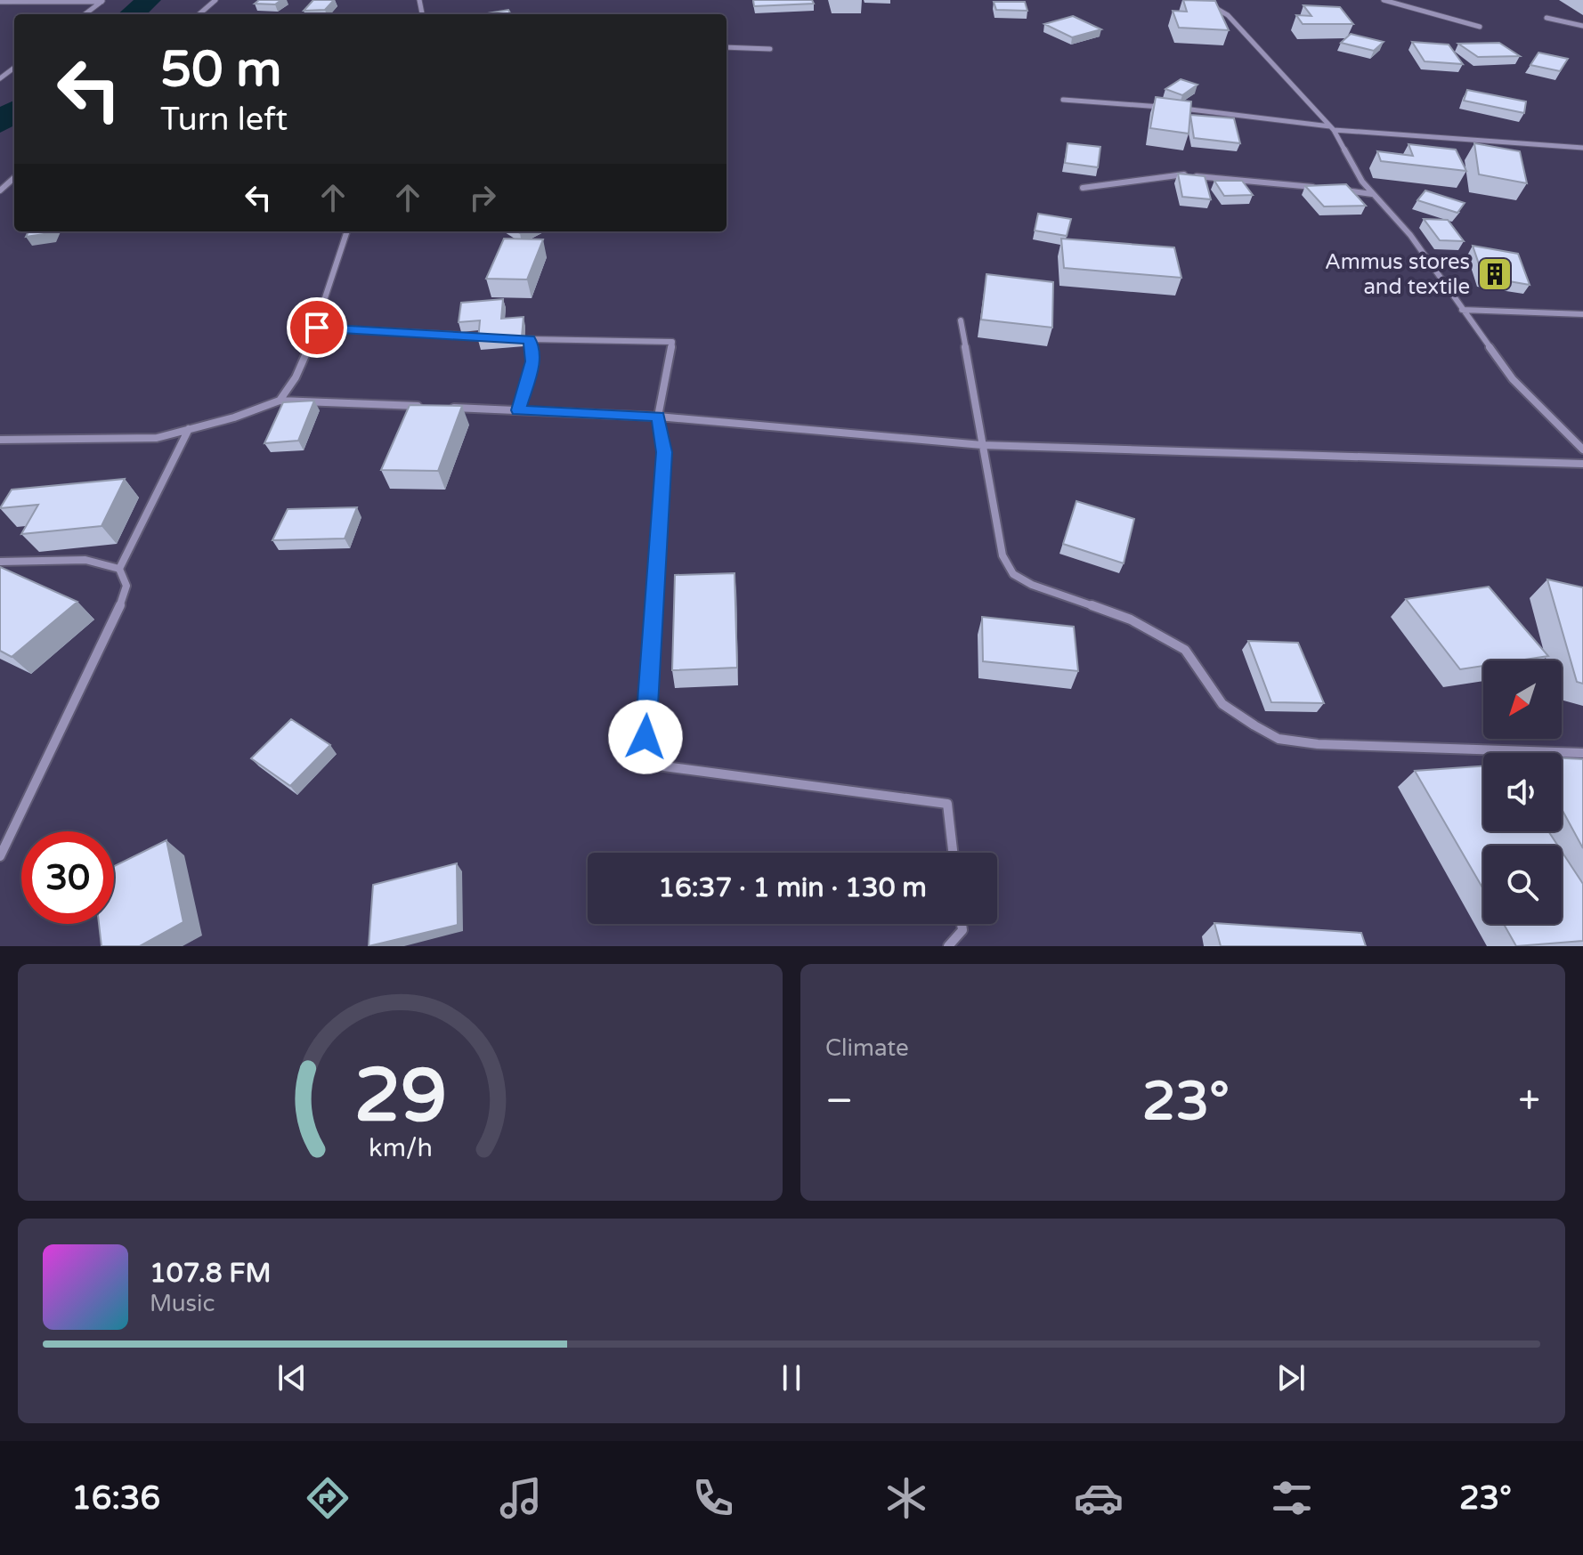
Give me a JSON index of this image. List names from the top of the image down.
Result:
{
  "places": {
    "building": ["Ammus stores and textile"]
  },
  "north": "bottom left",
  "page": {
    "turn": ["50 m", "Turn left"],
    "limit": "30",
    "trip": "16:37 · 1 min · 130 m",
    "tile": "Climate",
    "heat": ["−", "23°", "+"],
    "song": ["107.8 FM", "Music"],
    "tabs": ["16:36", "23°"],
    "gauge": ["29", "km/h"]
  }
}
